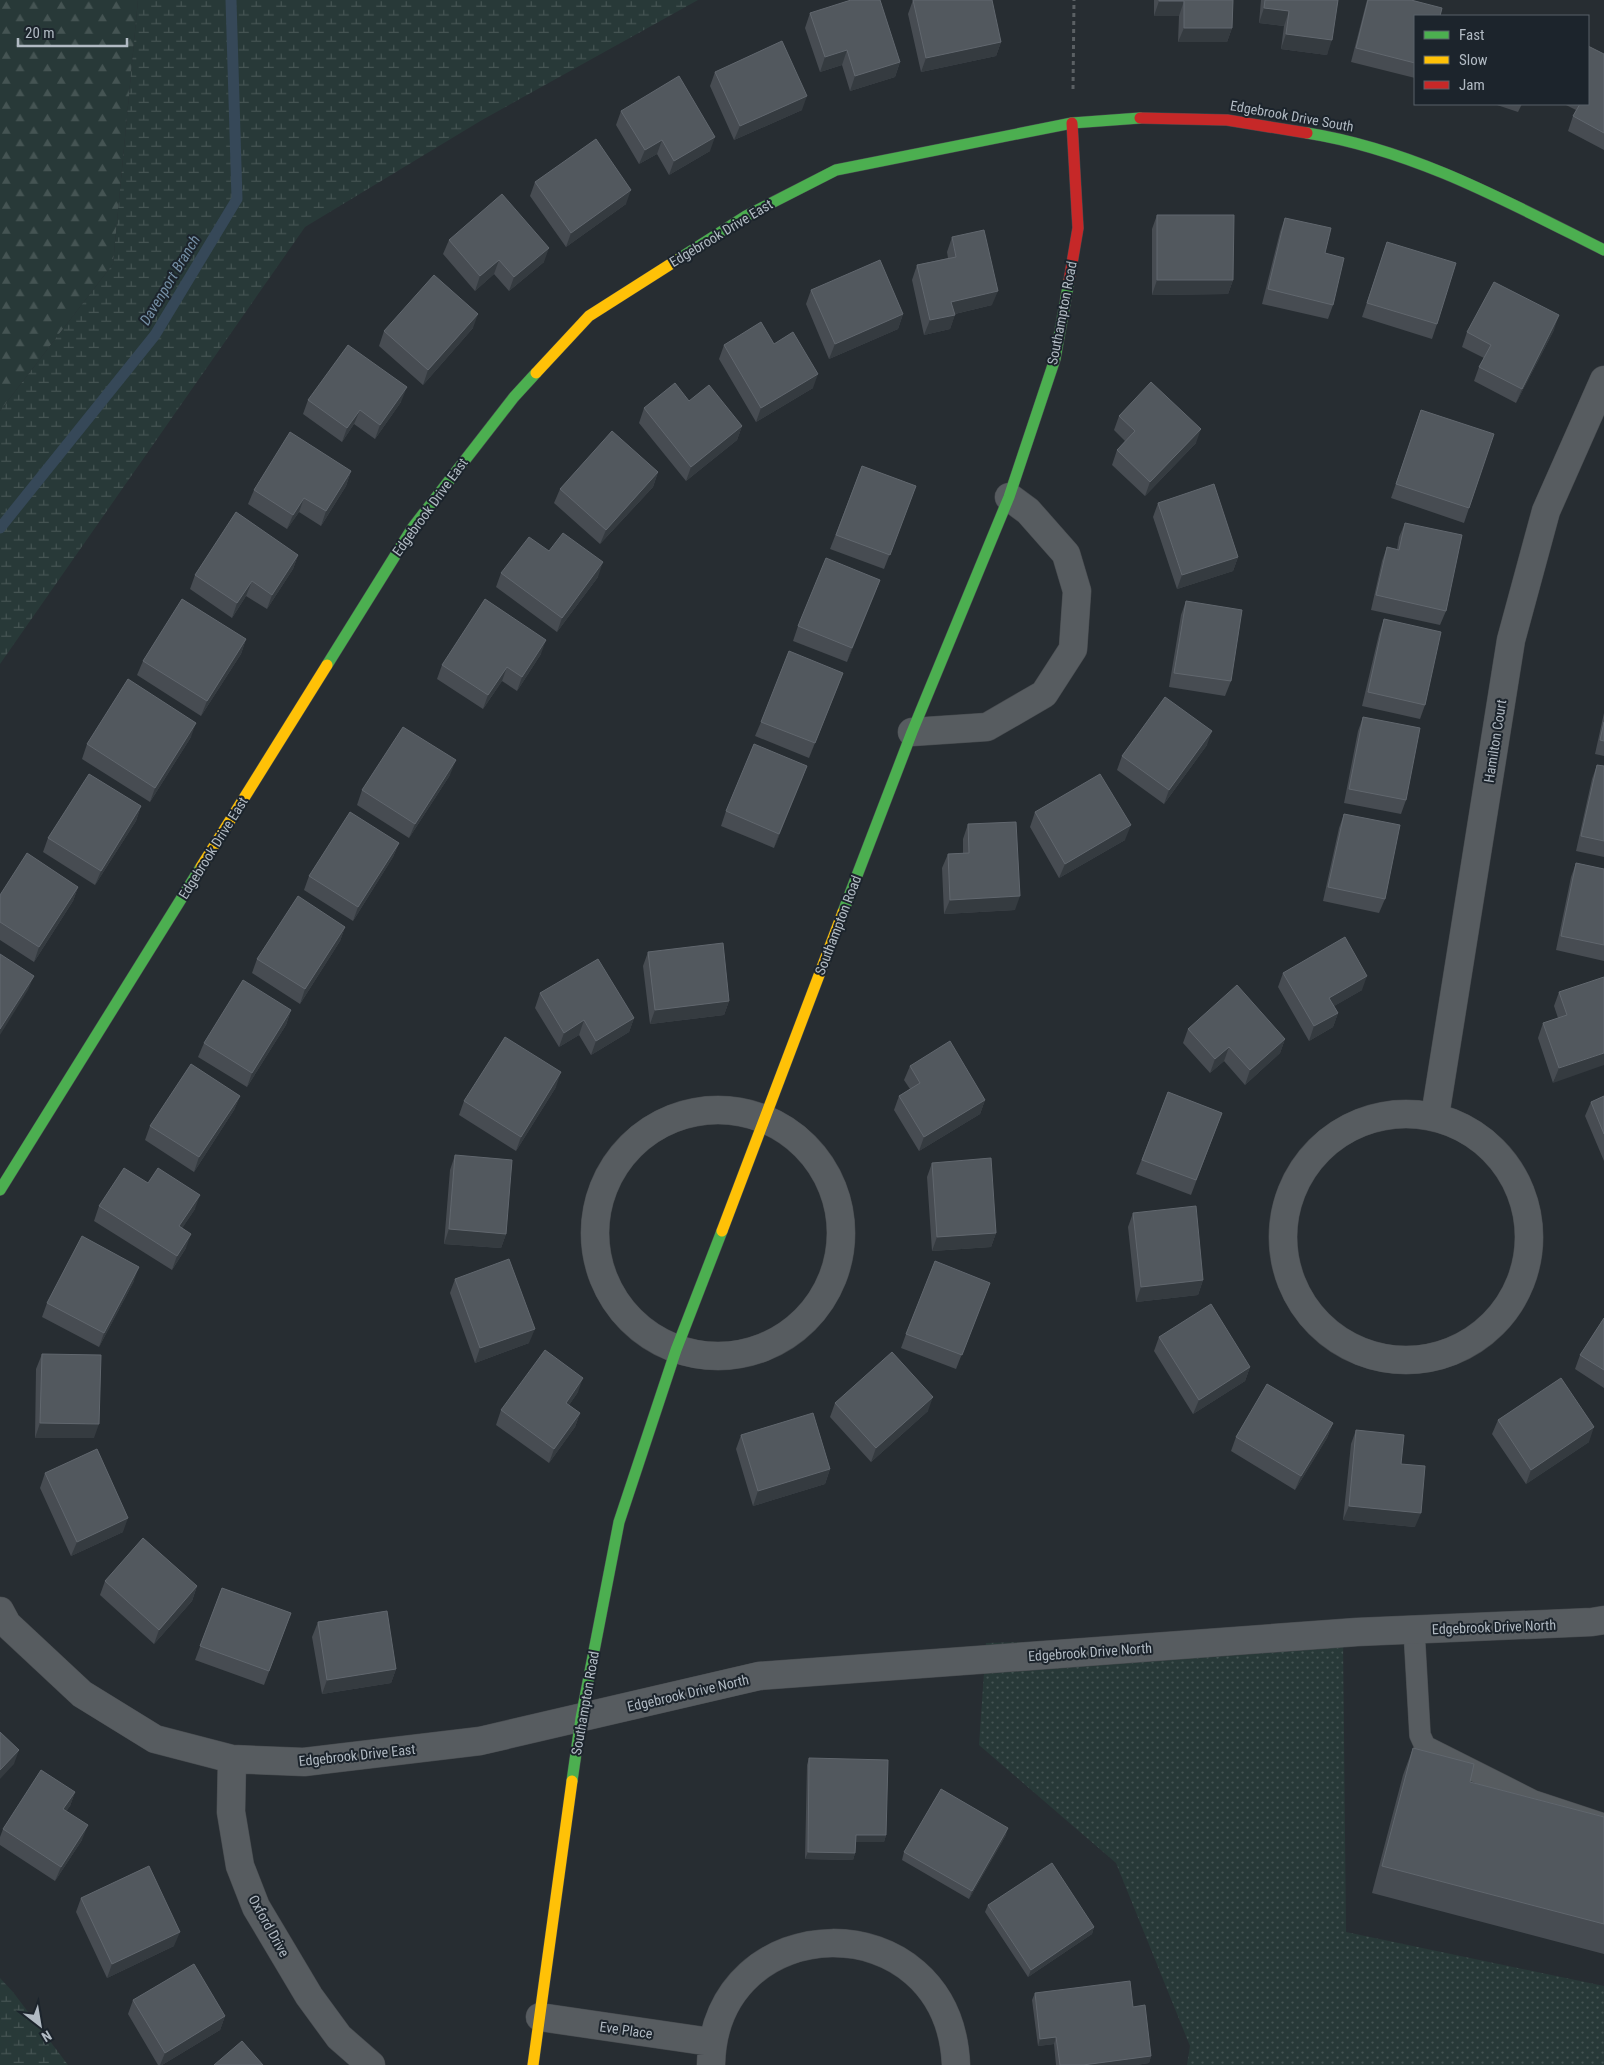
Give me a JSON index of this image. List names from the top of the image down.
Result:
{
  "streets": {
    "street": [
      "Edgebrook Drive South",
      "Edgebrook Drive East",
      "Southampton Road",
      "Hamilton Court",
      "Edgebrook Drive North",
      "Oxford Drive",
      "Eve Place"
    ]
  },
  "crossings": [
    ["Edgebrook Drive South", "Edgebrook Drive East"],
    ["Edgebrook Drive South", "Southampton Road"],
    ["Edgebrook Drive East", "Southampton Road"],
    ["Edgebrook Drive East", "Edgebrook Drive North"],
    ["Edgebrook Drive East", "Oxford Drive"],
    ["Southampton Road", "Edgebrook Drive North"],
    ["Southampton Road", "Eve Place"]
  ],
  "water": ["Davenport Branch"],
  "legend": ["Fast", "Slow", "Jam"],
  "scale_bar": "20 m",
  "north": "bottom right"
}
